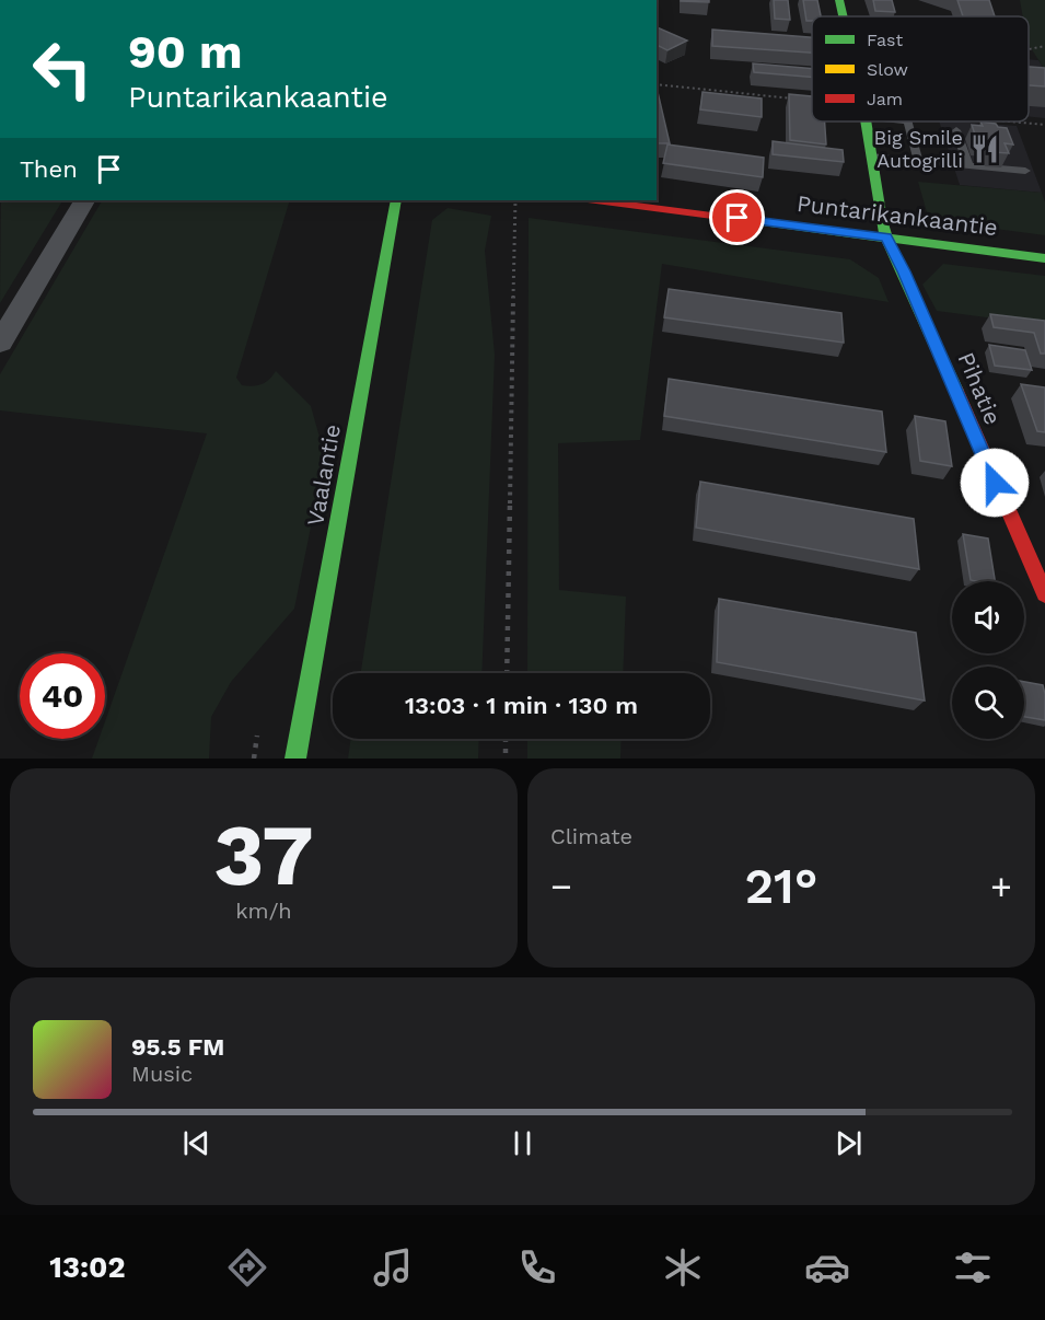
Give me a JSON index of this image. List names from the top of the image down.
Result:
{
  "streets": {
    "street": ["Puntarikankaantie", "Pihatie", "Vaalantie"]
  },
  "crossings": [
    ["Puntarikankaantie", "Pihatie"]
  ],
  "places": {
    "restaurant": ["Big Smile Autogrilli"]
  },
  "legend": ["Fast", "Slow", "Jam"],
  "page": {
    "turn": ["90 m", "Puntarikankaantie"],
    "then": "Then",
    "limit": "40",
    "trip": "13:03 · 1 min · 130 m",
    "tile": [
      ["37", "km/h"],
      "Climate"
    ],
    "heat": ["−", "21°", "+"],
    "song": ["95.5 FM", "Music"],
    "tabs": "13:02"
  }
}
